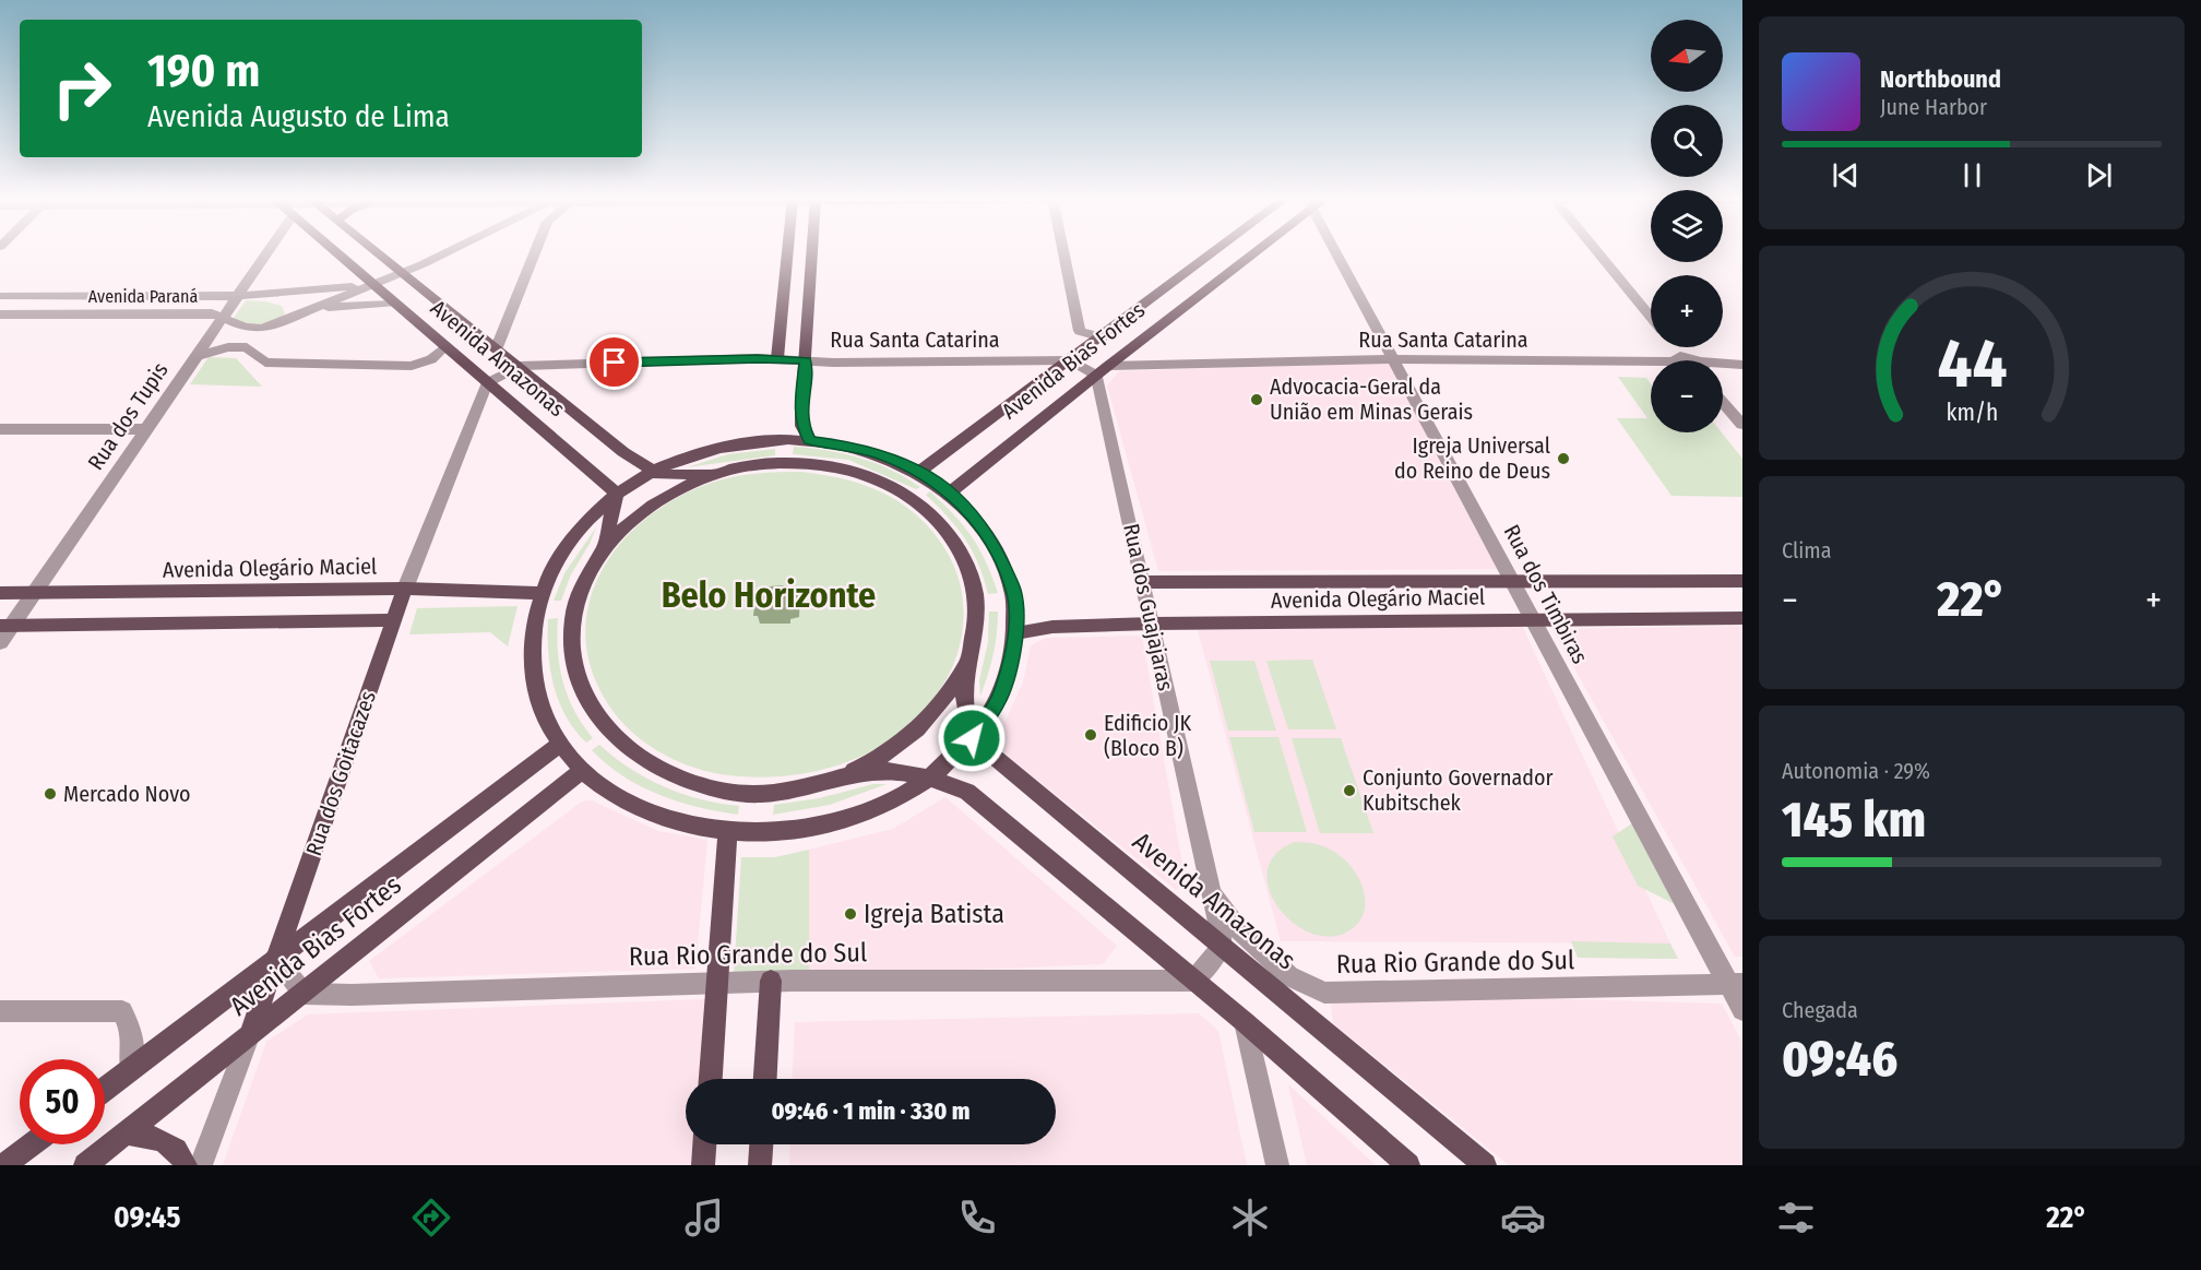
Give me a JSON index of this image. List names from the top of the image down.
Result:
{
  "streets": {
    "main road": [
      "Avenida Amazonas",
      "Avenida Bias Fortes",
      "Avenida Olegário Maciel",
      "Rua dos Goitacazes"
    ],
    "street": [
      "Avenida Paraná",
      "Rua Santa Catarina",
      "Rua dos Tupis",
      "Rua dos Timbiras",
      "Rua dos Guajajaras",
      "Rua Rio Grande do Sul"
    ]
  },
  "crossings": [
    ["Avenida Paraná", "Avenida Amazonas"],
    ["Avenida Paraná", "Rua dos Tupis"],
    ["Rua Santa Catarina", "Avenida Amazonas"],
    ["Rua Santa Catarina", "Avenida Bias Fortes"],
    ["Rua Santa Catarina", "Rua dos Timbiras"],
    ["Rua Santa Catarina", "Rua dos Guajajaras"],
    ["Rua Santa Catarina", "Rua dos Goitacazes"],
    ["Avenida Amazonas", "Rua dos Guajajaras"],
    ["Avenida Amazonas", "Rua dos Goitacazes"],
    ["Avenida Bias Fortes", "Rua dos Guajajaras"],
    ["Avenida Bias Fortes", "Rua dos Goitacazes"],
    ["Avenida Bias Fortes", "Rua Rio Grande do Sul"],
    ["Rua dos Tupis", "Avenida Olegário Maciel"],
    ["Avenida Olegário Maciel", "Rua dos Timbiras"],
    ["Avenida Olegário Maciel", "Rua dos Guajajaras"],
    ["Avenida Olegário Maciel", "Rua dos Goitacazes"],
    ["Rua dos Timbiras", "Rua Rio Grande do Sul"],
    ["Rua dos Guajajaras", "Rua Rio Grande do Sul"]
  ],
  "districts": ["Belo Horizonte"],
  "places": [
    "Advocacia-Geral da União em Minas Gerais",
    "Igreja Universal do Reino de Deus",
    "Edificio JK (Bloco B)",
    "Conjunto Governador Kubitschek",
    "Mercado Novo",
    "Igreja Batista"
  ],
  "north": "left",
  "page": {
    "map_buttons": ["+", "−"],
    "turn": ["190 m", "Avenida Augusto de Lima"],
    "song": ["Northbound", "June Harbor"],
    "tile": [
      "Clima",
      ["Autonomia · 29%", "145 km"],
      ["Chegada", "09:46"]
    ],
    "heat": ["−", "22°", "+"],
    "limit": "50",
    "trip": "09:46 · 1 min · 330 m",
    "tabs": ["09:45", "22°"],
    "gauge": ["44", "km/h"]
  }
}
